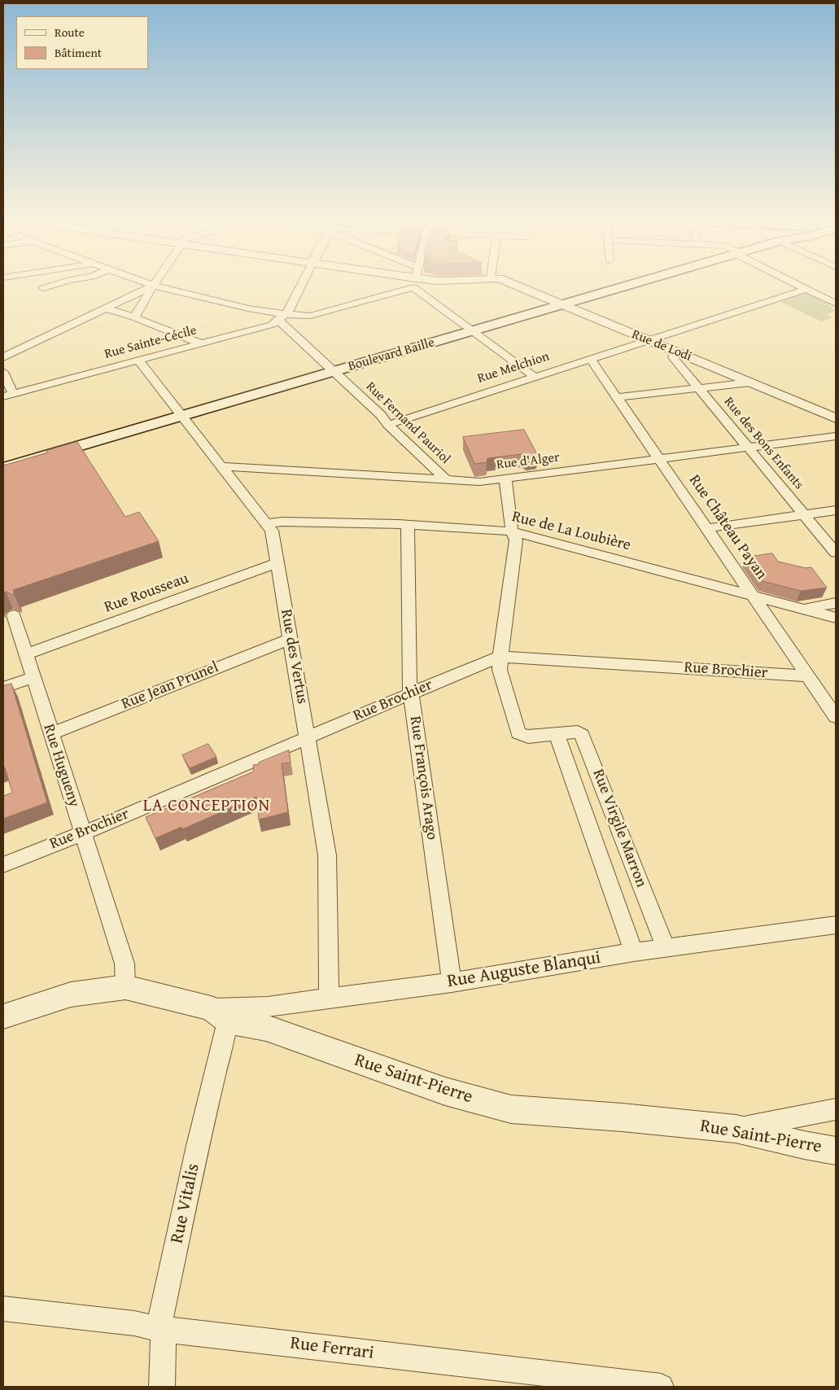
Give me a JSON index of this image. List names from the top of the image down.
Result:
{
  "streets": {
    "main road": ["Boulevard Baille"],
    "street": [
      "Rue Sainte-Cécile",
      "Rue de Lodi",
      "Rue Melchion",
      "Rue Fernand Pauriol",
      "Rue des Bons Enfants",
      "Rue d'Alger",
      "Rue Château Payan",
      "Rue de La Loubière",
      "Rue Rousseau",
      "Rue des Vertus",
      "Rue Brochier",
      "Rue Jean Prunel",
      "Rue Hugueny",
      "Rue François Arago",
      "Rue Virgile Marron",
      "Rue Auguste Blanqui",
      "Rue Saint-Pierre",
      "Rue Vitalis",
      "Rue Ferrari"
    ]
  },
  "crossings": [
    ["Rue Sainte-Cécile", "Rue Fernand Pauriol"],
    ["Rue Sainte-Cécile", "Rue des Vertus"],
    ["Rue de Lodi", "Boulevard Baille"],
    ["Rue de Lodi", "Rue Melchion"],
    ["Rue de Lodi", "Rue des Bons Enfants"],
    ["Boulevard Baille", "Rue Fernand Pauriol"],
    ["Boulevard Baille", "Rue des Vertus"],
    ["Rue Melchion", "Rue Fernand Pauriol"],
    ["Rue Melchion", "Rue Château Payan"],
    ["Rue Fernand Pauriol", "Rue d'Alger"],
    ["Rue des Bons Enfants", "Rue d'Alger"],
    ["Rue d'Alger", "Rue Château Payan"],
    ["Rue d'Alger", "Rue des Vertus"],
    ["Rue d'Alger", "Rue Virgile Marron"],
    ["Rue Château Payan", "Rue de La Loubière"],
    ["Rue Château Payan", "Rue Brochier"],
    ["Rue de La Loubière", "Rue des Vertus"],
    ["Rue de La Loubière", "Rue François Arago"],
    ["Rue de La Loubière", "Rue Virgile Marron"],
    ["Rue Rousseau", "Rue des Vertus"],
    ["Rue Rousseau", "Rue Hugueny"],
    ["Rue des Vertus", "Rue Brochier"],
    ["Rue des Vertus", "Rue Jean Prunel"],
    ["Rue des Vertus", "Rue Auguste Blanqui"],
    ["Rue Brochier", "Rue Hugueny"],
    ["Rue Brochier", "Rue François Arago"],
    ["Rue Brochier", "Rue Virgile Marron"],
    ["Rue Jean Prunel", "Rue Hugueny"],
    ["Rue Hugueny", "Rue Saint-Pierre"],
    ["Rue François Arago", "Rue Auguste Blanqui"],
    ["Rue Virgile Marron", "Rue Auguste Blanqui"],
    ["Rue Auguste Blanqui", "Rue Saint-Pierre"],
    ["Rue Auguste Blanqui", "Rue Vitalis"],
    ["Rue Saint-Pierre", "Rue Vitalis"],
    ["Rue Vitalis", "Rue Ferrari"]
  ],
  "districts": ["LA CONCEPTION"],
  "legend": ["Route", "Bâtiment"]
}
